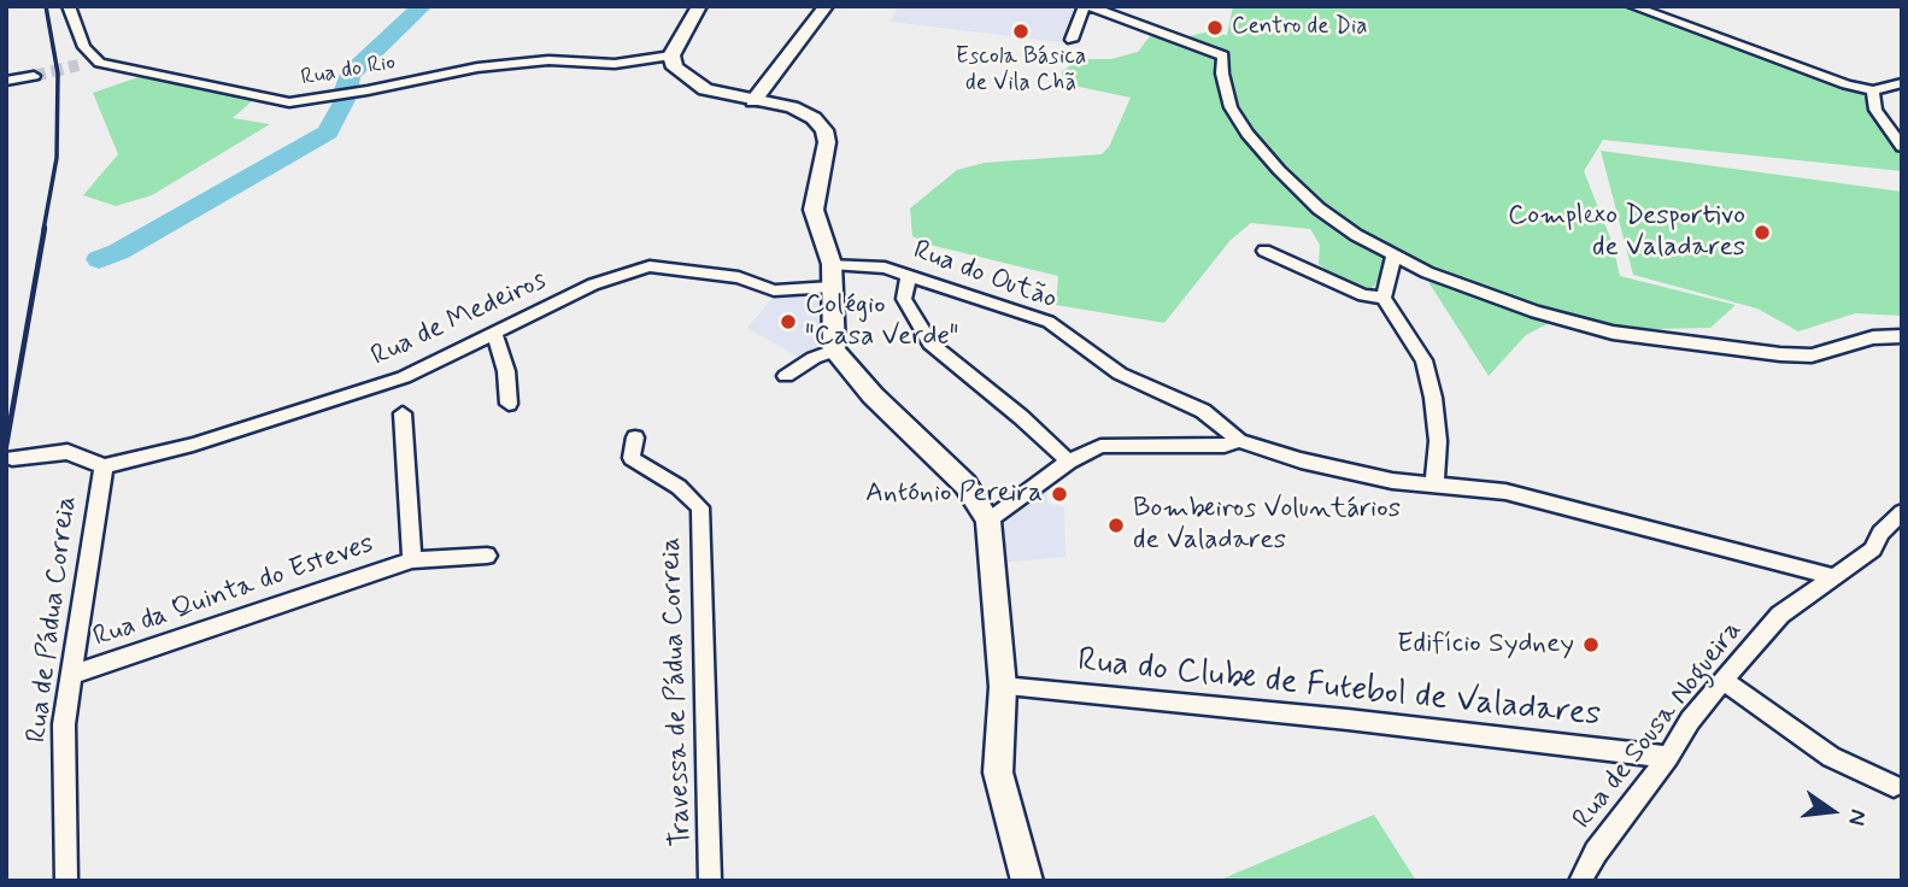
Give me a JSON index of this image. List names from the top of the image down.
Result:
{
  "streets": {
    "street": [
      "Rua do Rio",
      "Rua do Outão",
      "Rua de Medeiros",
      "Rua da Quinta do Esteves",
      "Rua de Pádua Correia",
      "Rua do Clube de Futebol de Valadares",
      "Travessa de Pádua Correia",
      "Rua de Sousa Nogueira"
    ]
  },
  "crossings": [
    ["Rua do Outão", "Rua de Medeiros"],
    ["Rua de Medeiros", "Rua de Pádua Correia"],
    ["Rua da Quinta do Esteves", "Rua de Pádua Correia"],
    ["Rua do Clube de Futebol de Valadares", "Rua de Sousa Nogueira"]
  ],
  "places": [
    "Centro de Dia",
    "Escola Básica de Vila Chã",
    "Complexo Desportivo de Valadares",
    "Colégio \"Casa Verde\"",
    "António Pereira",
    "Bombeiros Voluntários de Valadares",
    "Edifício Sydney"
  ],
  "north": "right"
}
